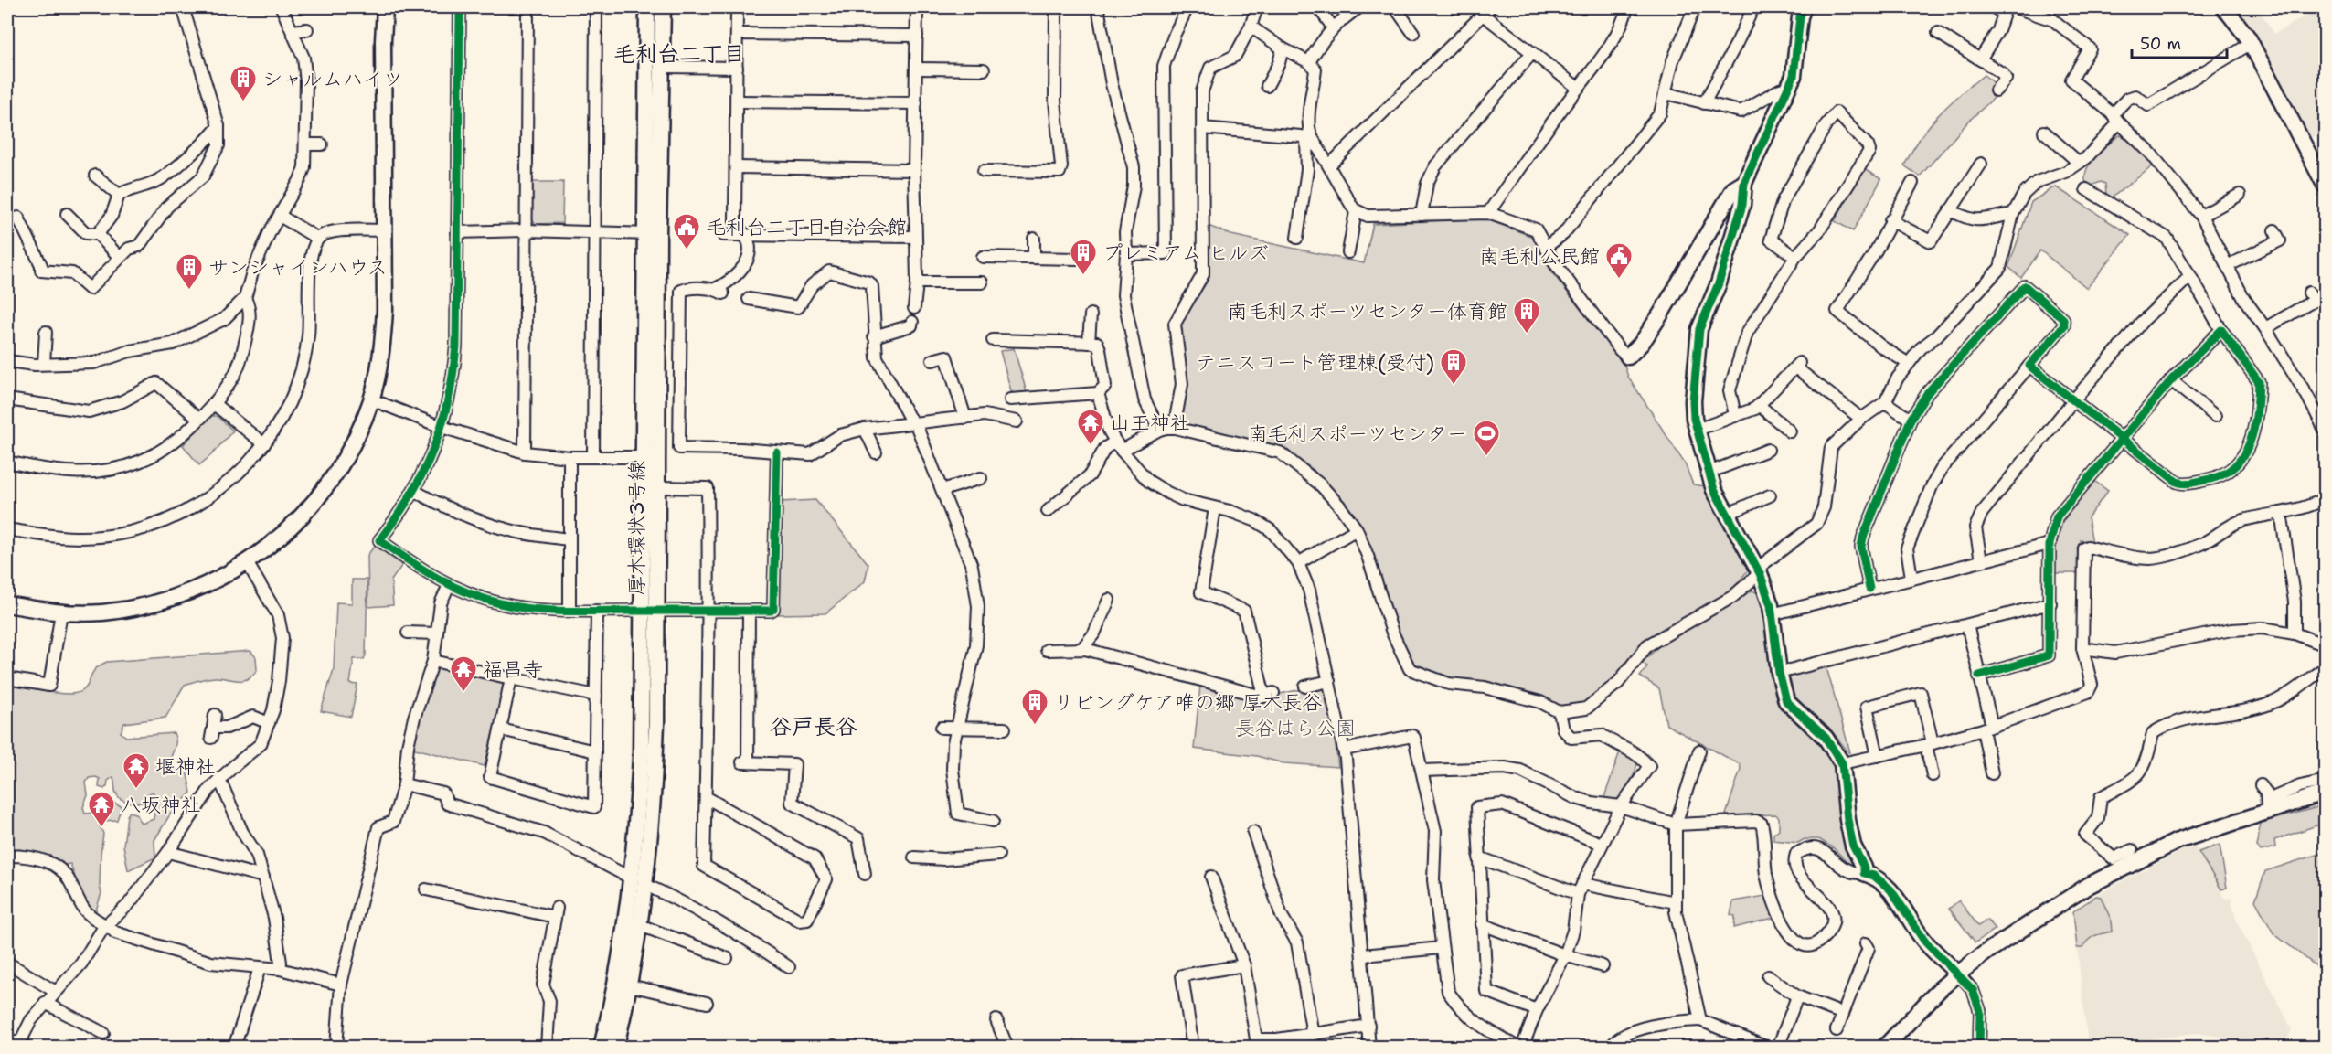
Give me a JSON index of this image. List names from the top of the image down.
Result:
{
  "streets": {
    "street": ["厚木環状3号線"]
  },
  "districts": ["毛利台二丁目", "谷戸長谷"],
  "parks": ["長谷はら公園"],
  "places": {
    "building": [
      "シャルムハイツ",
      "プレミアム ヒルズ",
      "サンシャインハウス",
      "南毛利スポーツセンター体育館",
      "テニスコート管理棟(受付)",
      "リビングケア唯の郷 厚木長谷"
    ],
    "public building": ["毛利台二丁目自治会館", "南毛利公民館"],
    "temple": [
      "山王神社",
      "福昌寺",
      "堰神社",
      "八坂神社"
    ],
    "sports": ["南毛利スポーツセンター"]
  },
  "scale_bar": "50 m"
}
